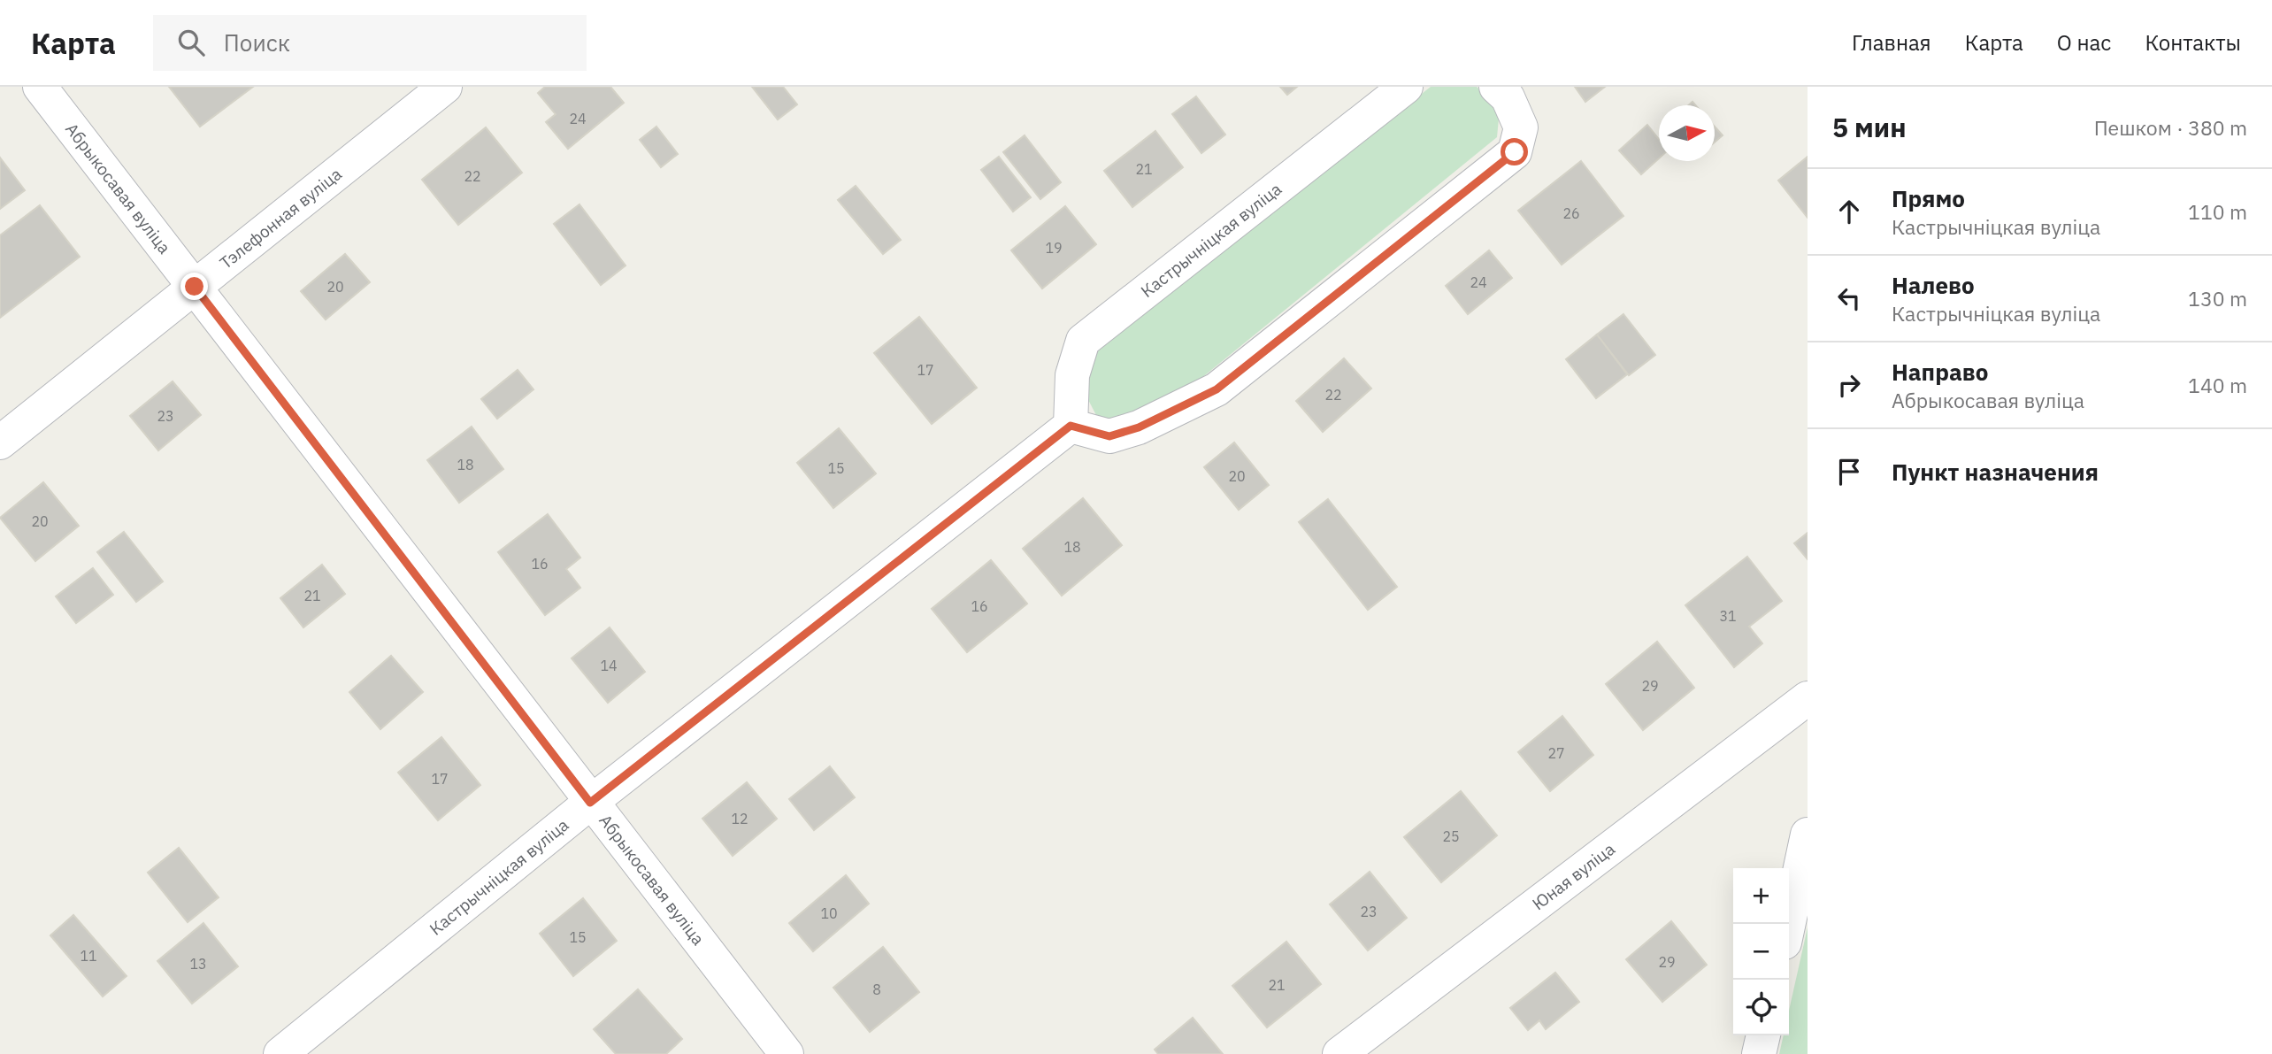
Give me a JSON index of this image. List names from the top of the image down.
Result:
{
  "streets": {
    "street": [
      "Абрыкосавая вуліца",
      "Тэлефонная вуліца",
      "Кастрычніцкая вуліца",
      "Юная вуліца"
    ]
  },
  "crossings": [
    ["Абрыкосавая вуліца", "Тэлефонная вуліца"],
    ["Абрыкосавая вуліца", "Кастрычніцкая вуліца"]
  ],
  "house_numbers": [
    "24",
    "21",
    "22",
    "26",
    "19",
    "24",
    "20",
    "17",
    "22",
    "23",
    "18",
    "15",
    "20",
    "20",
    "18",
    "16",
    "21",
    "16",
    "31",
    "14",
    "29",
    "27",
    "17",
    "12",
    "25",
    "23",
    "10",
    "15",
    "11",
    "29",
    "13",
    "21",
    "8"
  ],
  "north": "right",
  "page": {
    "header": "Карта",
    "search": "Поиск",
    "nav": [
      "Главная",
      "Карта",
      "О нас",
      "Контакты"
    ],
    "heading": ["5 мин", "Пешком · 380 m"],
    "list": [
      ["Прямо", "Кастрычніцкая вуліца", "110 m"],
      ["Налево", "Кастрычніцкая вуліца", "130 m"],
      ["Направо", "Абрыкосавая вуліца", "140 m"],
      "Пункт назначения"
    ],
    "map_buttons": ["+", "−"]
  }
}
